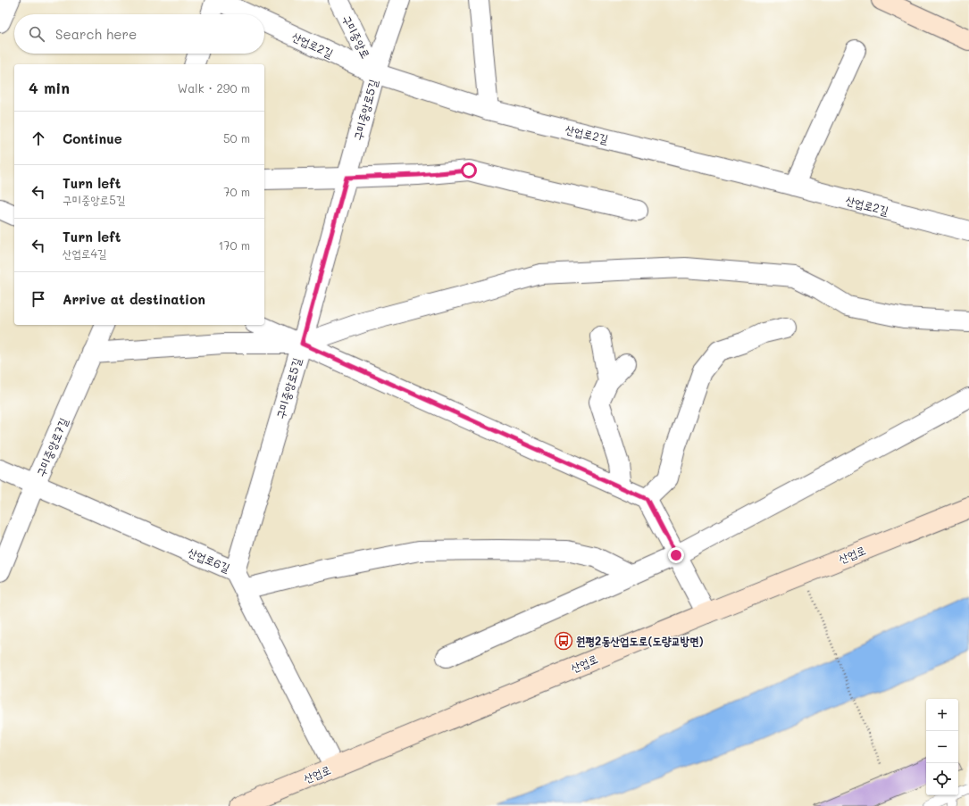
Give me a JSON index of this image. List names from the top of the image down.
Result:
{
  "streets": {
    "street": [
      "구미중앙로",
      "산업로2길",
      "구미중앙로5길",
      "구미중앙로7길",
      "산업로",
      "산업로6길"
    ]
  },
  "crossings": [
    ["구미중앙로", "산업로2길"],
    ["구미중앙로", "구미중앙로5길"],
    ["산업로2길", "구미중앙로5길"],
    ["구미중앙로5길", "산업로6길"],
    ["구미중앙로7길", "산업로6길"],
    ["산업로", "산업로6길"]
  ],
  "places": {
    "bus stop": ["원평2동산업도로(도량교방면)"]
  },
  "page": {
    "search": "Search here",
    "heading": ["4 min", "Walk · 290 m"],
    "list": [
      ["Continue", "50 m"],
      ["Turn left", "구미중앙로5길", "70 m"],
      ["Turn left", "산업로4길", "170 m"],
      "Arrive at destination"
    ],
    "map_buttons": ["+", "−"]
  }
}
